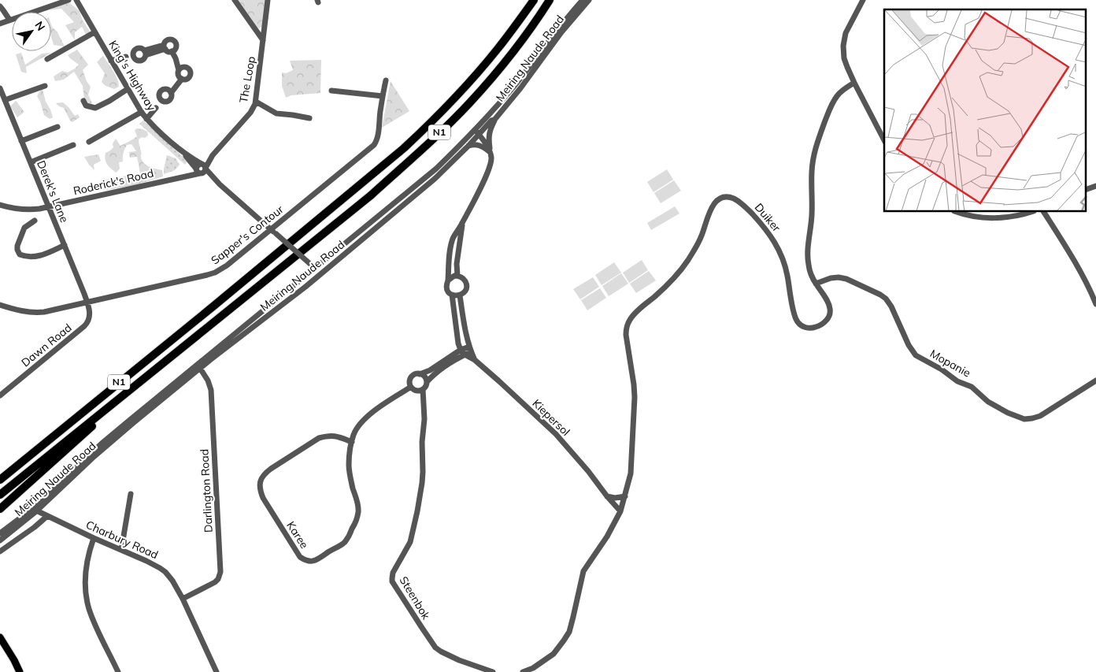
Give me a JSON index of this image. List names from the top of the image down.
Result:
{
  "streets": {
    "highway": ["N1"],
    "street": [
      "Meiring Naude Road",
      "King's Highway",
      "The Loop",
      "Roderick's Road",
      "Derek's Lane",
      "Duiker",
      "Sapper's Contour",
      "Dawn Road",
      "Mopanie",
      "Kiepersol",
      "Darlington Road",
      "Karee",
      "Charbury Road",
      "Steenbok"
    ]
  },
  "crossings": [
    ["Meiring Naude Road", "King's Highway"],
    ["Meiring Naude Road", "Darlington Road"],
    ["Meiring Naude Road", "Charbury Road"],
    ["King's Highway", "The Loop"],
    ["King's Highway", "Roderick's Road"],
    ["King's Highway", "Sapper's Contour"],
    ["The Loop", "Roderick's Road"],
    ["Roderick's Road", "Derek's Lane"],
    ["Derek's Lane", "Sapper's Contour"],
    ["Derek's Lane", "Dawn Road"],
    ["Duiker", "Mopanie"],
    ["Duiker", "Kiepersol"],
    ["Sapper's Contour", "Dawn Road"],
    ["Darlington Road", "Charbury Road"],
    ["Karee", "Steenbok"]
  ],
  "north": "top right"
}
